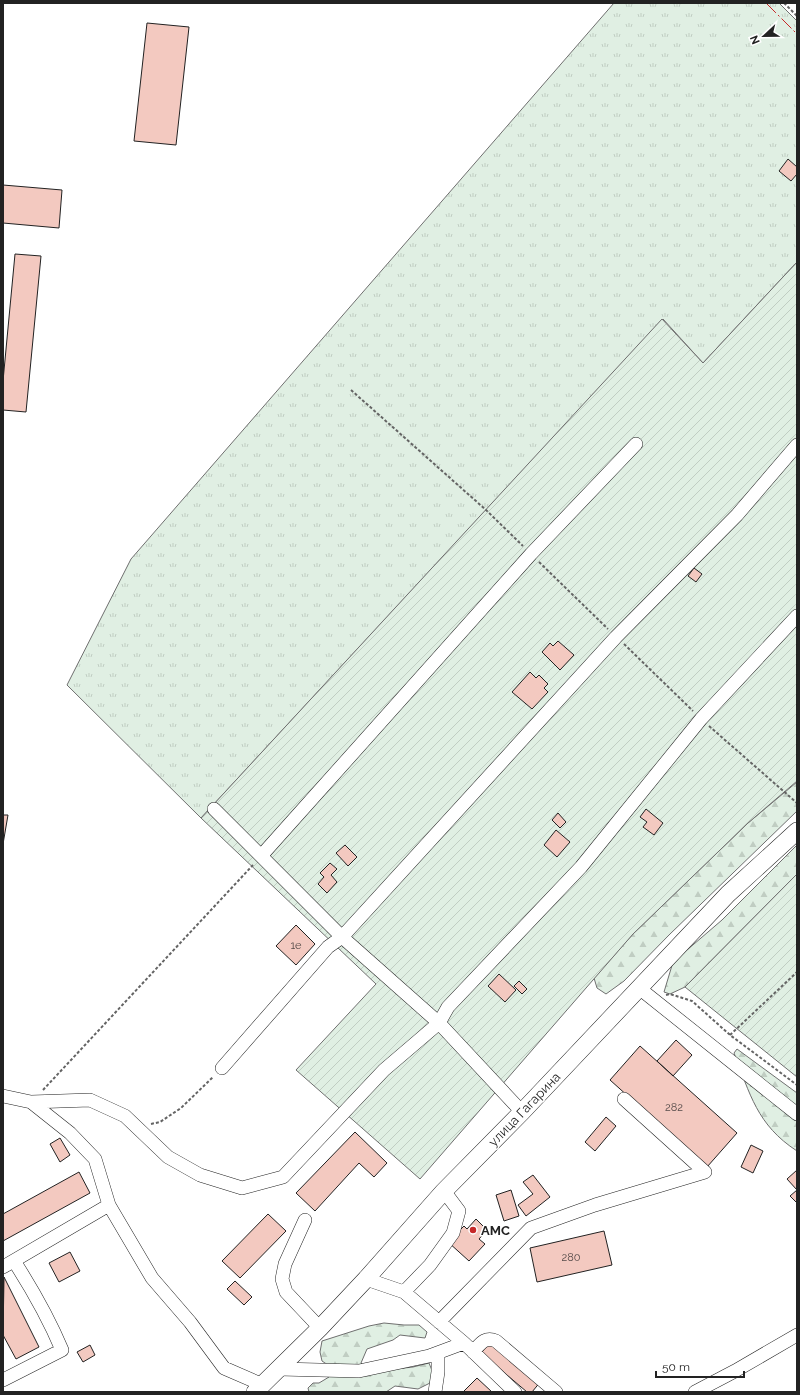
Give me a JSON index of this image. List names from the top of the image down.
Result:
{
  "streets": {
    "main road": ["улица Гагарина"]
  },
  "places": ["AMC"],
  "house_numbers": ["1е", "282", "280"],
  "scale_bar": "50 m",
  "north": "left"
}
